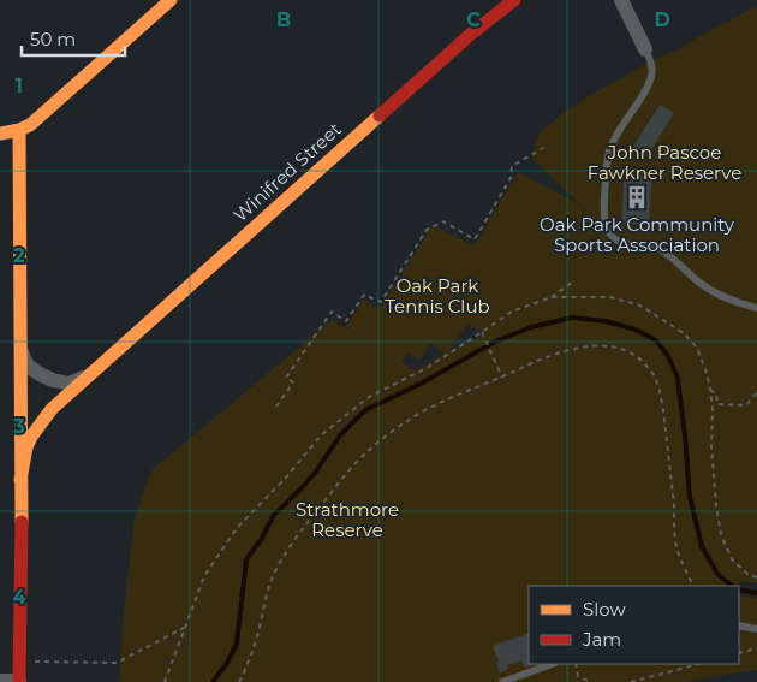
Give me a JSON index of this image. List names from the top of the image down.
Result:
{
  "streets": {
    "street": ["Winifred Street"]
  },
  "parks": ["John Pascoe Fawkner Reserve", "Oak Park Tennis Club", "Strathmore Reserve"],
  "places": {
    "building": ["Oak Park Community Sports Association"]
  },
  "legend": ["Slow", "Jam"],
  "scale_bar": "50 m",
  "grid": {
    "columns": ["B", "C", "D"],
    "rows": [
      "1",
      "2",
      "3",
      "4"
    ]
  }
}
